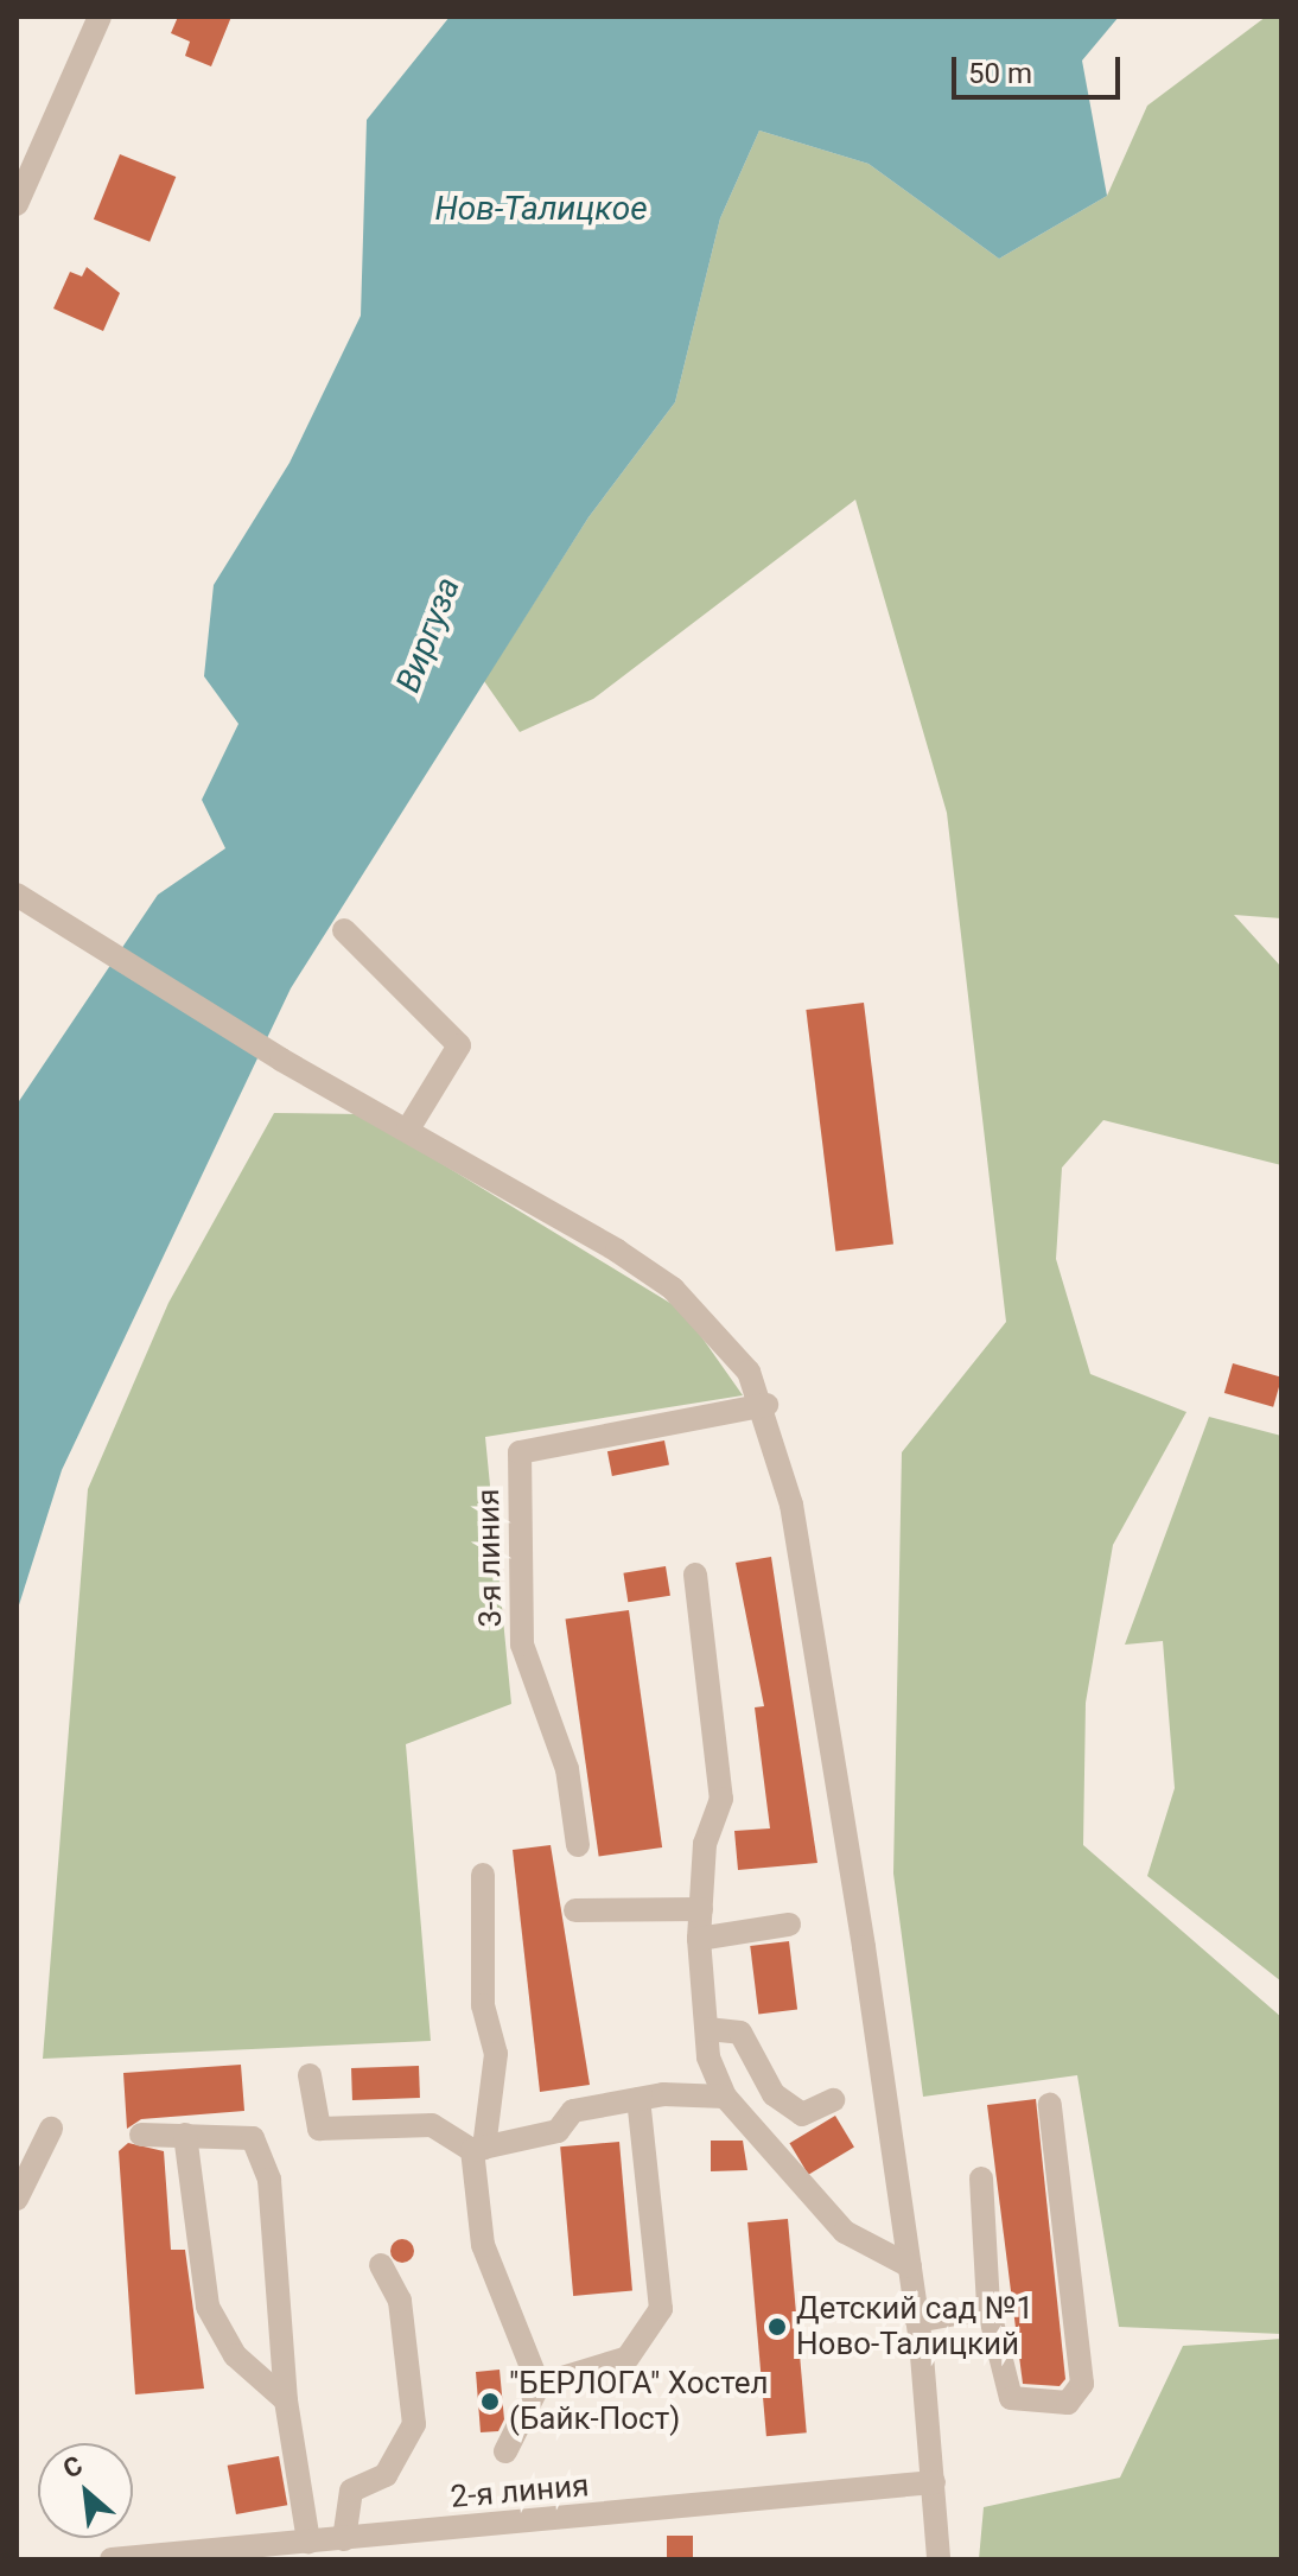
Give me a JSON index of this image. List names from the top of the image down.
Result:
{
  "streets": {
    "street": ["3-я линия", "2-я линия"]
  },
  "water": ["Нов-Талицкое", "Виргуза"],
  "places": ["Детский сад №1 Ново-Талицкий", "\"БЕРЛОГА\" Хостел (Байк-Пост)"],
  "scale_bar": "50 m",
  "north": "top left"
}
